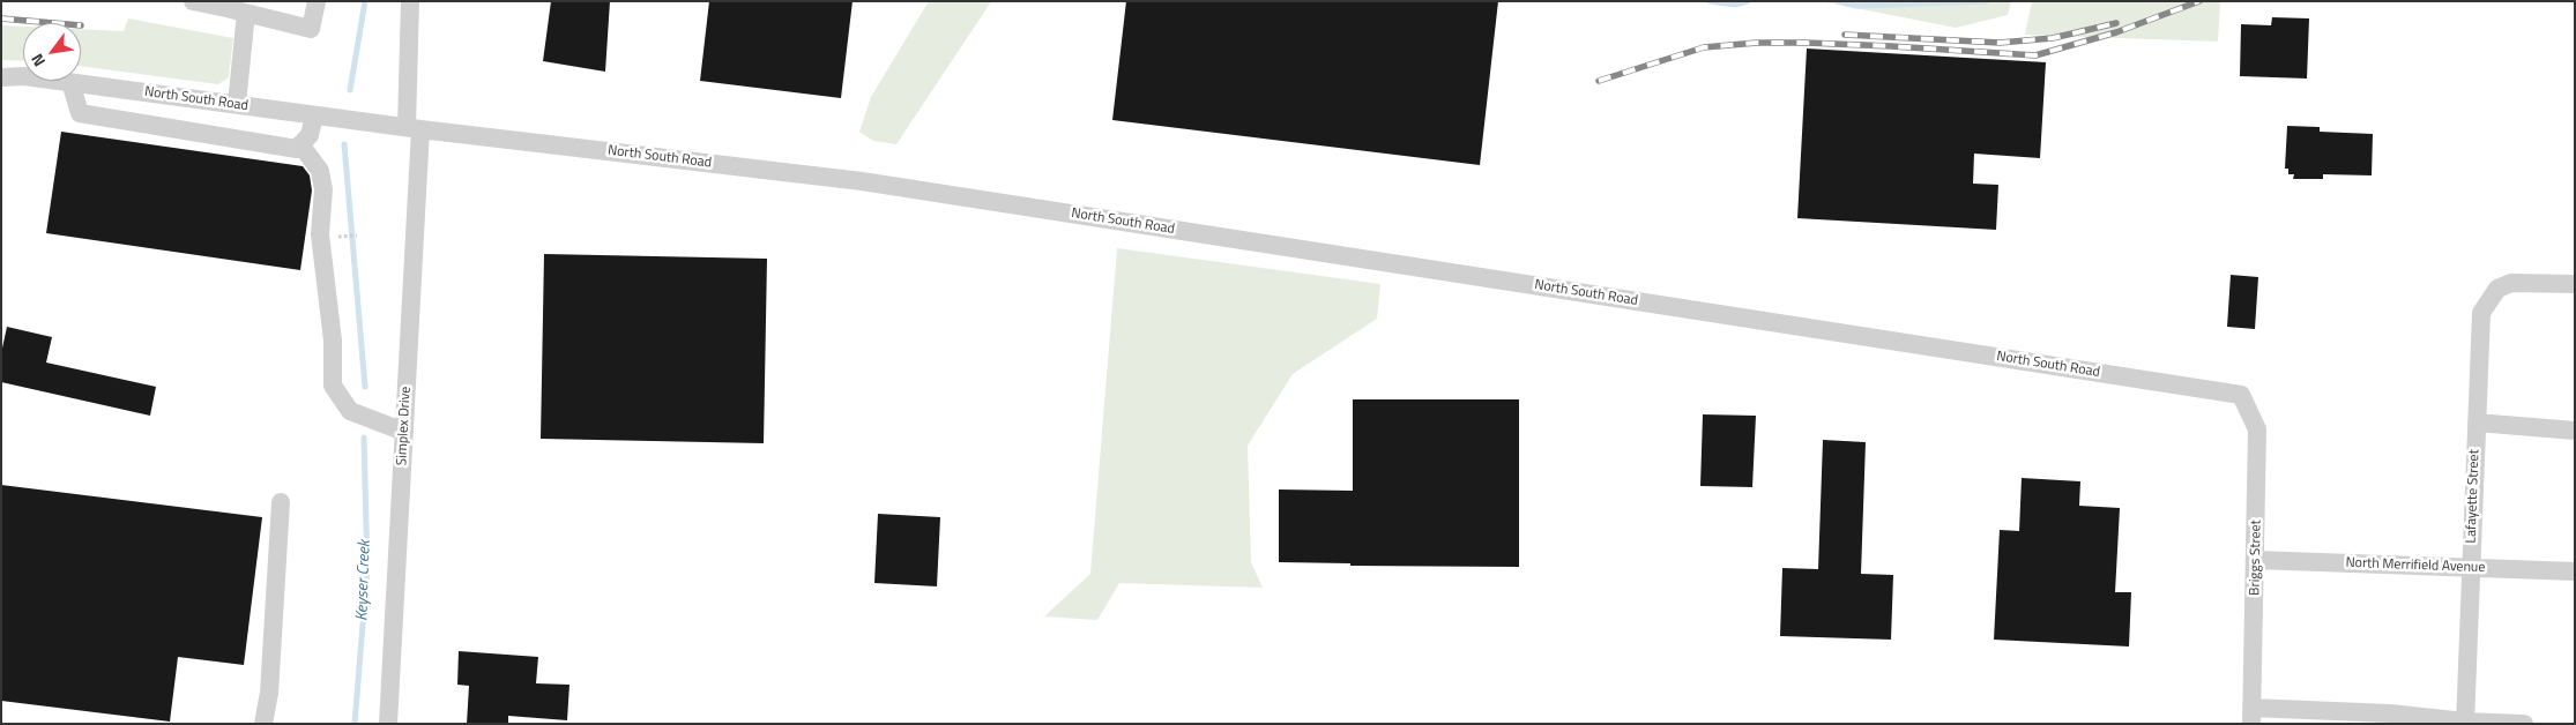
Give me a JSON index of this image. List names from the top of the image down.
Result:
{
  "streets": {
    "street": [
      "North South Road",
      "Simplex Drive",
      "Lafayette Street",
      "Briggs Street",
      "North Merrifield Avenue"
    ]
  },
  "crossings": [
    ["North South Road", "Simplex Drive"],
    ["North South Road", "Briggs Street"],
    ["Lafayette Street", "North Merrifield Avenue"],
    ["Briggs Street", "North Merrifield Avenue"]
  ],
  "water": ["Keyser Creek"],
  "north": "bottom left"
}
